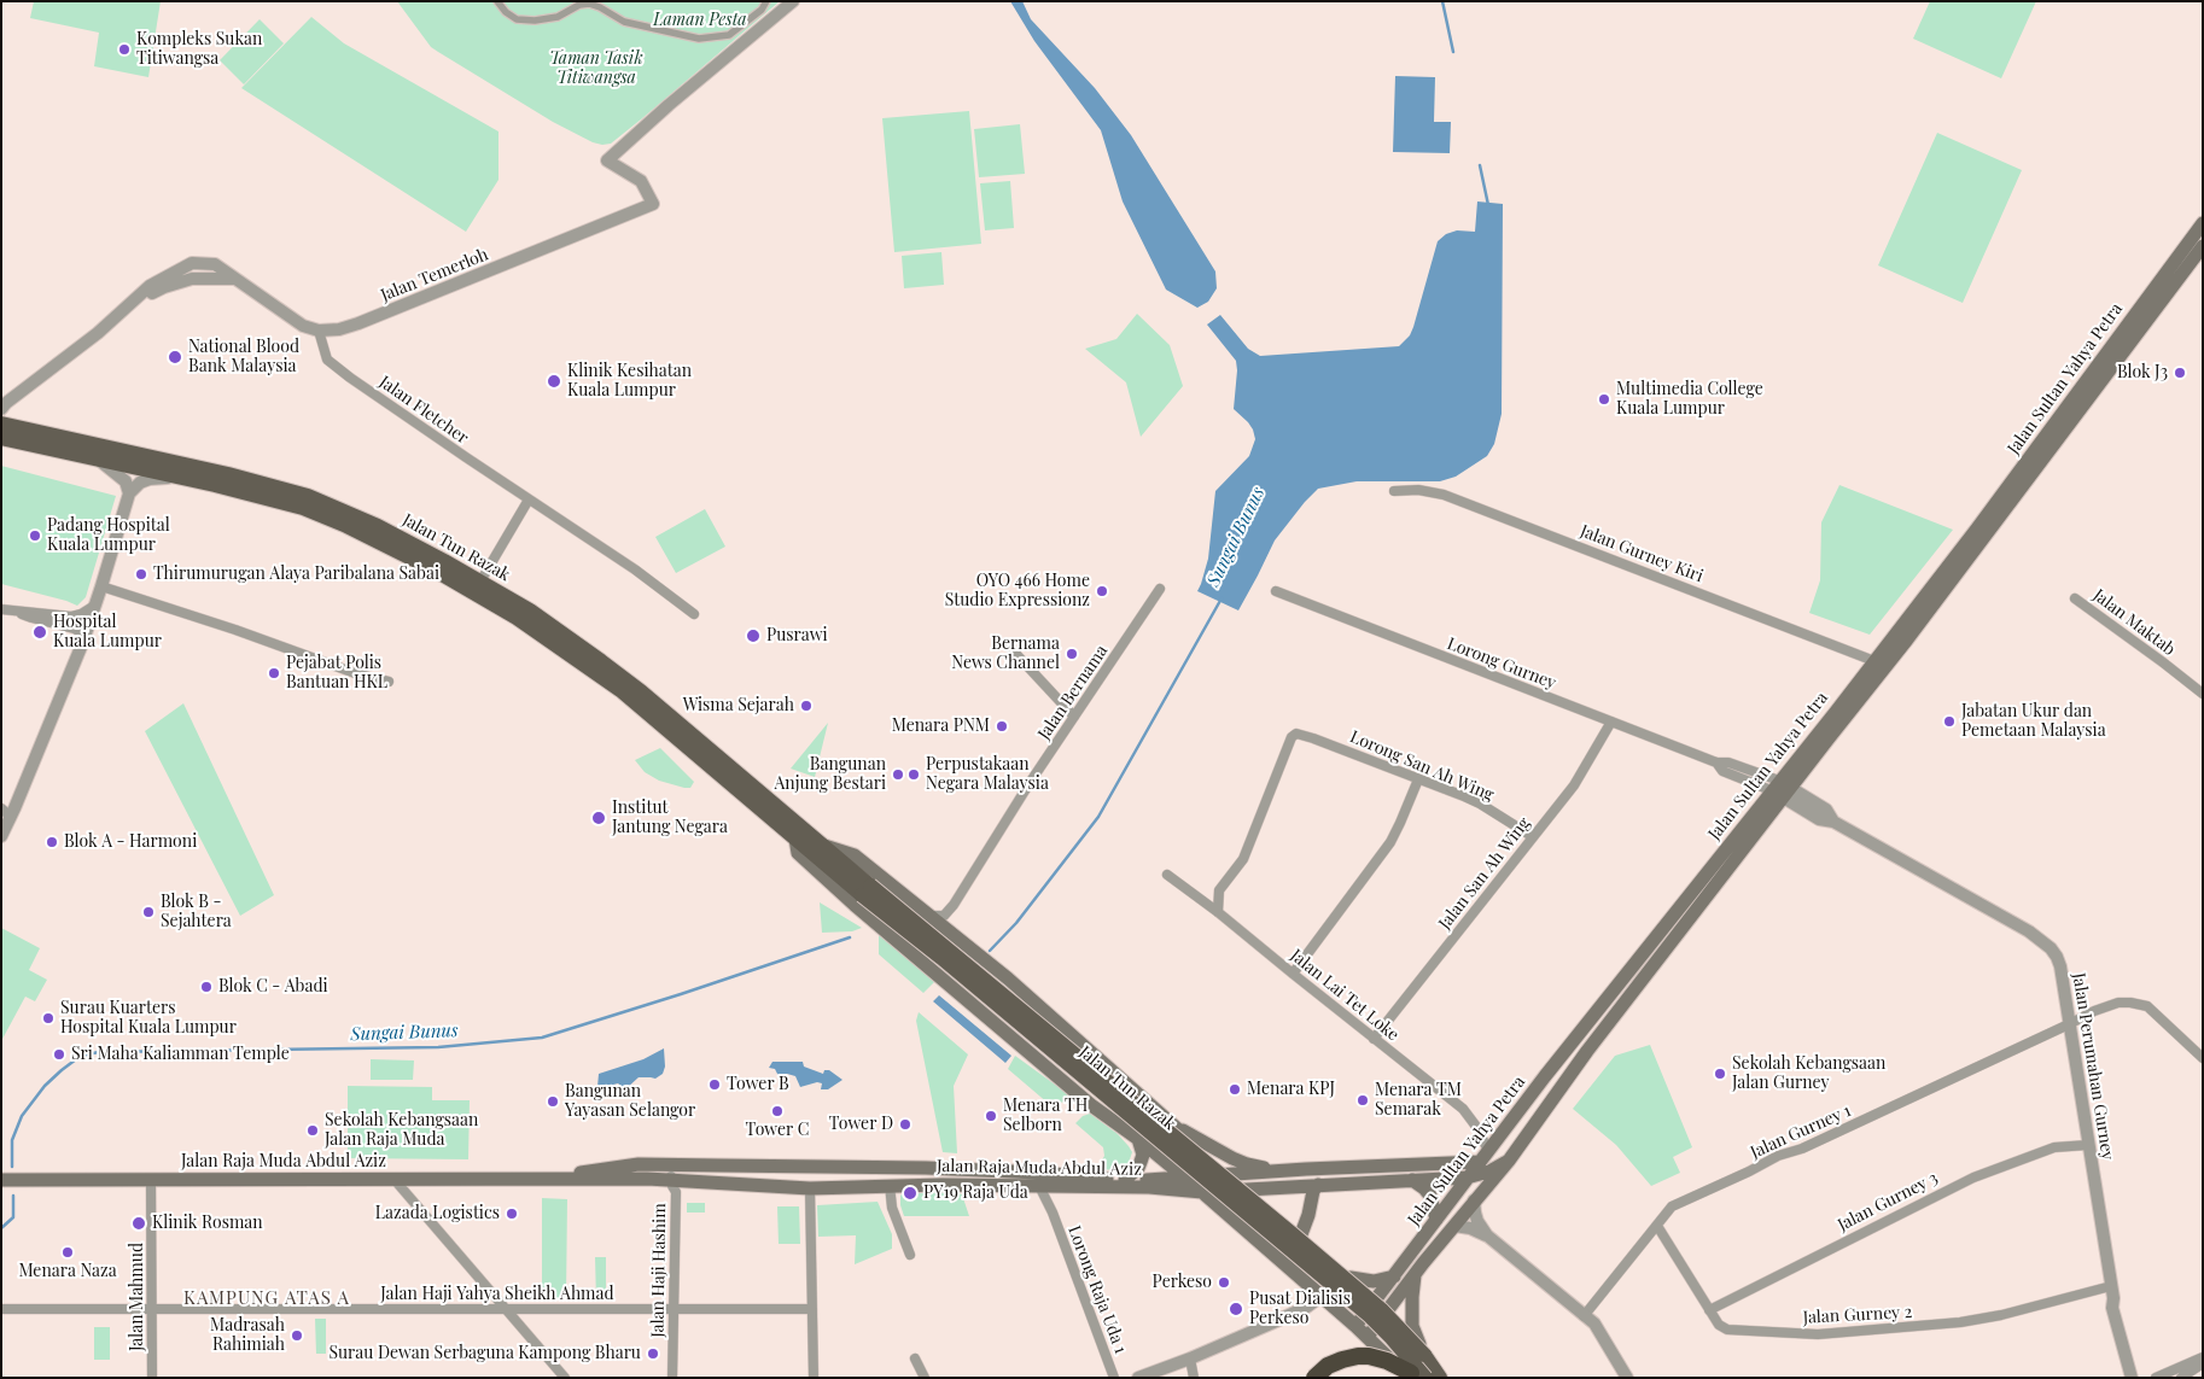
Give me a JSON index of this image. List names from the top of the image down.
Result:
{
  "streets": {
    "main road": ["Jalan Sultan Yahya Petra", "Jalan Tun Razak", "Jalan Raja Muda Abdul Aziz"],
    "street": [
      "Jalan Temerloh",
      "Jalan Fletcher",
      "Jalan Gurney Kiri",
      "Jalan Maktab",
      "Lorong Gurney",
      "Jalan Bernama",
      "Lorong San Ah Wing",
      "Jalan San Ah Wing",
      "Jalan Lai Tet Loke",
      "Jalan Perumahan Gurney",
      "Jalan Gurney 1",
      "Jalan Gurney 3",
      "Jalan Haji Hashim",
      "Lorong Raja Uda 1",
      "Jalan Haji Yahya Sheikh Ahmad",
      "Jalan Mahmud",
      "Jalan Gurney 2"
    ]
  },
  "crossings": [
    ["Jalan Temerloh", "Jalan Fletcher"],
    ["Jalan Sultan Yahya Petra", "Jalan Tun Razak"],
    ["Jalan Sultan Yahya Petra", "Jalan Gurney Kiri"],
    ["Jalan Sultan Yahya Petra", "Lorong Gurney"],
    ["Jalan Sultan Yahya Petra", "Jalan Lai Tet Loke"],
    ["Jalan Sultan Yahya Petra", "Jalan Perumahan Gurney"],
    ["Jalan Sultan Yahya Petra", "Jalan Raja Muda Abdul Aziz"],
    ["Jalan Tun Razak", "Jalan Bernama"],
    ["Jalan Tun Razak", "Jalan Raja Muda Abdul Aziz"],
    ["Lorong Gurney", "Jalan San Ah Wing"],
    ["Lorong Gurney", "Jalan Perumahan Gurney"],
    ["Lorong San Ah Wing", "Jalan San Ah Wing"],
    ["Lorong San Ah Wing", "Jalan Lai Tet Loke"],
    ["Jalan San Ah Wing", "Jalan Lai Tet Loke"],
    ["Jalan Lai Tet Loke", "Jalan Raja Muda Abdul Aziz"],
    ["Jalan Perumahan Gurney", "Jalan Gurney 1"],
    ["Jalan Perumahan Gurney", "Jalan Gurney 3"],
    ["Jalan Perumahan Gurney", "Jalan Gurney 2"],
    ["Jalan Gurney 1", "Jalan Gurney 2"],
    ["Jalan Raja Muda Abdul Aziz", "Jalan Haji Hashim"],
    ["Jalan Raja Muda Abdul Aziz", "Lorong Raja Uda 1"],
    ["Jalan Raja Muda Abdul Aziz", "Jalan Mahmud"],
    ["Jalan Gurney 3", "Jalan Gurney 2"],
    ["Jalan Haji Hashim", "Jalan Haji Yahya Sheikh Ahmad"],
    ["Jalan Haji Yahya Sheikh Ahmad", "Jalan Mahmud"]
  ],
  "districts": ["KAMPUNG ATAS A"],
  "water": ["Sungai Bunus"],
  "parks": ["Laman Pesta", "Taman Tasik Titiwangsa"],
  "places": [
    "Kompleks Sukan Titiwangsa",
    "National Blood Bank Malaysia",
    "Blok J3",
    "Klinik Kesihatan Kuala Lumpur",
    "Multimedia College Kuala Lumpur",
    "Padang Hospital Kuala Lumpur",
    "Thirumurugan Alaya Paribalana Sabai",
    "OYO 466 Home Studio Expressionz",
    "Hospital Kuala Lumpur",
    "Pusrawi",
    "Bernama News Channel",
    "Pejabat Polis Bantuan HKL",
    "Wisma Sejarah",
    "Jabatan Ukur dan Pemetaan Malaysia",
    "Menara PNM",
    "Bangunan Anjung Bestari",
    "Perpustakaan Negara Malaysia",
    "Institut Jantung Negara",
    "Blok A - Harmoni",
    "Blok B - Sejahtera",
    "Blok C - Abadi",
    "Surau Kuarters Hospital Kuala Lumpur",
    "Sri Maha Kaliamman Temple",
    "Sekolah Kebangsaan Jalan Gurney",
    "Tower B",
    "Menara KPJ",
    "Menara TM Semarak",
    "Bangunan Yayasan Selangor",
    "Tower C",
    "Menara TH Selborn",
    "Tower D",
    "Sekolah Kebangsaan Jalan Raja Muda",
    "PY19 Raja Uda",
    "Lazada Logistics",
    "Klinik Rosman",
    "Menara Naza",
    "Perkeso",
    "Pusat Dialisis Perkeso",
    "Madrasah Rahimiah",
    "Surau Dewan Serbaguna Kampong Bharu"
  ]
}
